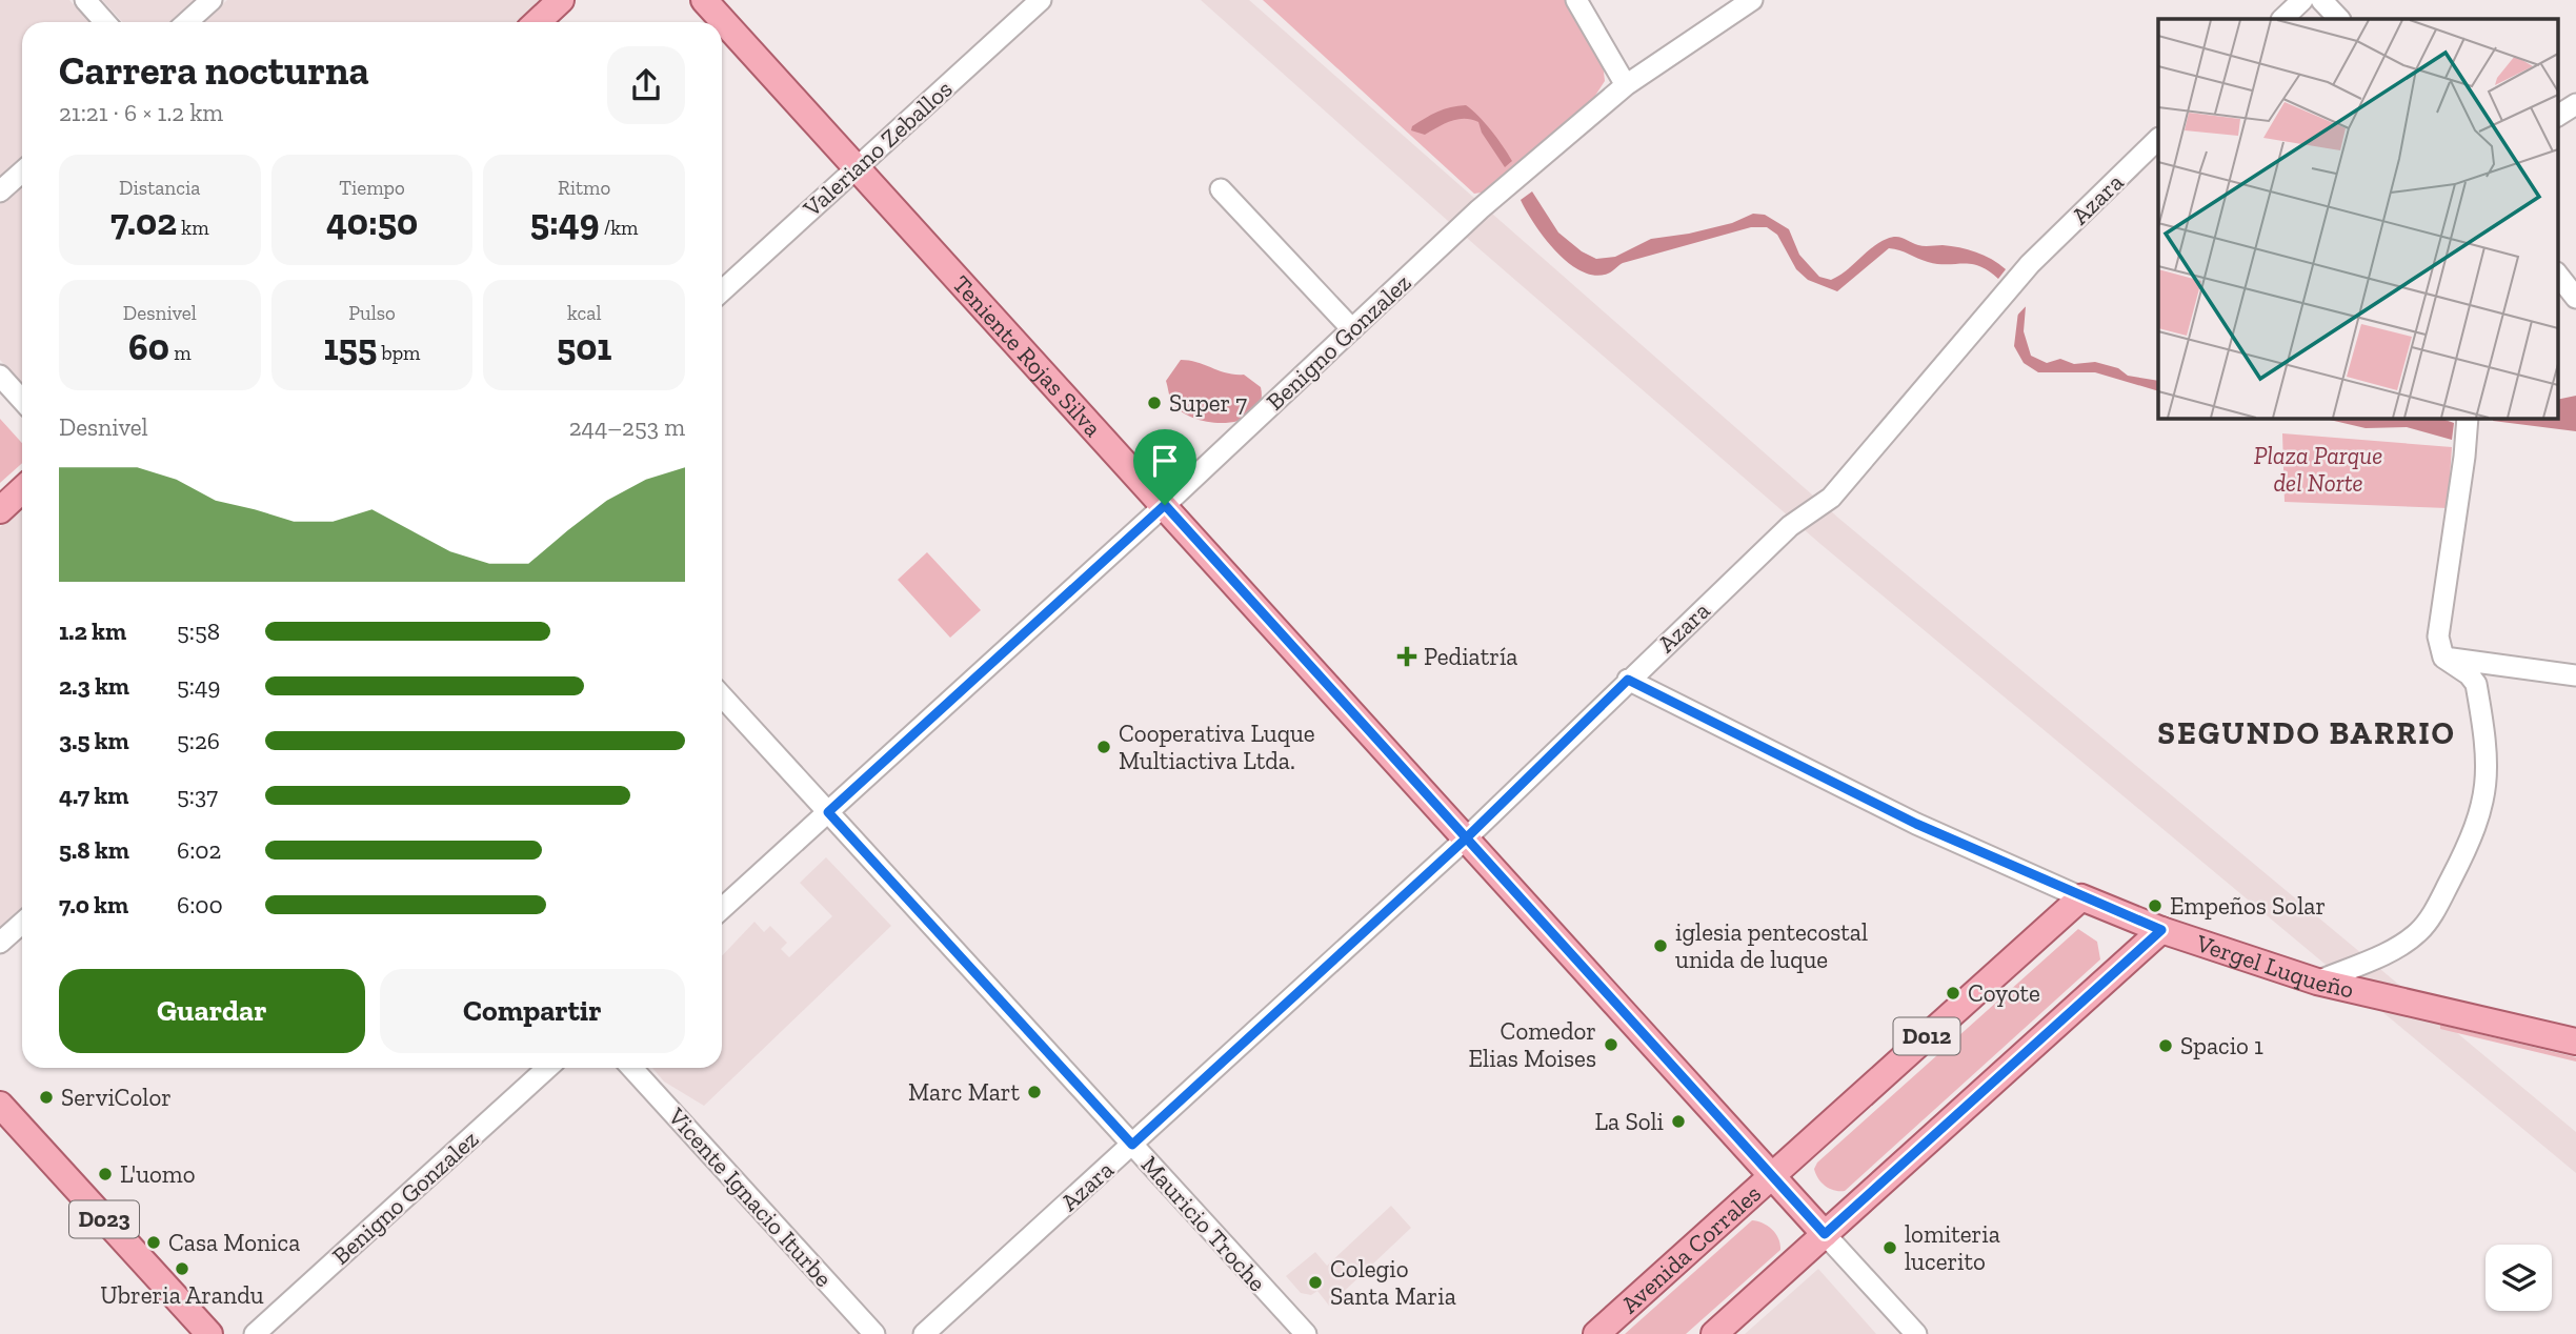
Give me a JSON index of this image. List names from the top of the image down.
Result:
{
  "streets": {
    "main road": [
      "Teniente Rojas Silva",
      "Vergel Luqueño",
      "D012",
      "D023",
      "Avenida Corrales"
    ],
    "street": [
      "Valeriano Zeballos",
      "Azara",
      "Benigno Gonzalez",
      "Vicente Ignacio Iturbe",
      "Mauricio Troche"
    ]
  },
  "crossings": [
    ["Valeriano Zeballos", "Teniente Rojas Silva"],
    ["Azara", "Teniente Rojas Silva"],
    ["Azara", "Vergel Luqueño"],
    ["Azara", "Mauricio Troche"],
    ["Benigno Gonzalez", "Teniente Rojas Silva"],
    ["Benigno Gonzalez", "Mauricio Troche"],
    ["Teniente Rojas Silva", "Avenida Corrales"],
    ["Vergel Luqueño", "Avenida Corrales"]
  ],
  "districts": ["SEGUNDO BARRIO"],
  "parks": ["Plaza Parque del Norte"],
  "places": {
    "other": [
      "Super 7",
      "Cooperativa Luque Multiactiva Ltda.",
      "Empeños Solar",
      "iglesia pentecostal unida de luque",
      "Coyote",
      "Comedor Elias Moises",
      "Spacio 1",
      "Marc Mart",
      "ServiColor",
      "La Soli",
      "L'uomo",
      "Casa Monica",
      "lomiteria lucerito",
      "Ubreria Arandu",
      "Colegio Santa Maria"
    ],
    "health": ["Pediatría"]
  },
  "page": {
    "heading": ["Carrera nocturna", "21:21 · 6 × 1.2 km"],
    "stats": [
      ["Distancia", "7.02 km"],
      ["Tiempo", "40:50"],
      ["Ritmo", "5:49 /km"],
      ["Desnivel", "60 m"],
      ["Pulso", "155 bpm"],
      ["kcal", "501"]
    ],
    "chart": ["Desnivel", "244–253 m"],
    "list": [
      {
        "name": "1.2 km",
        "note": "5:58"
      },
      {
        "name": "2.3 km",
        "note": "5:49"
      },
      {
        "name": "3.5 km",
        "note": "5:26"
      },
      {
        "name": "4.7 km",
        "note": "5:37"
      },
      {
        "name": "5.8 km",
        "note": "6:02"
      },
      {
        "name": "7.0 km",
        "note": "6:00"
      }
    ],
    "buttons": ["Guardar", "Compartir"]
  }
}
